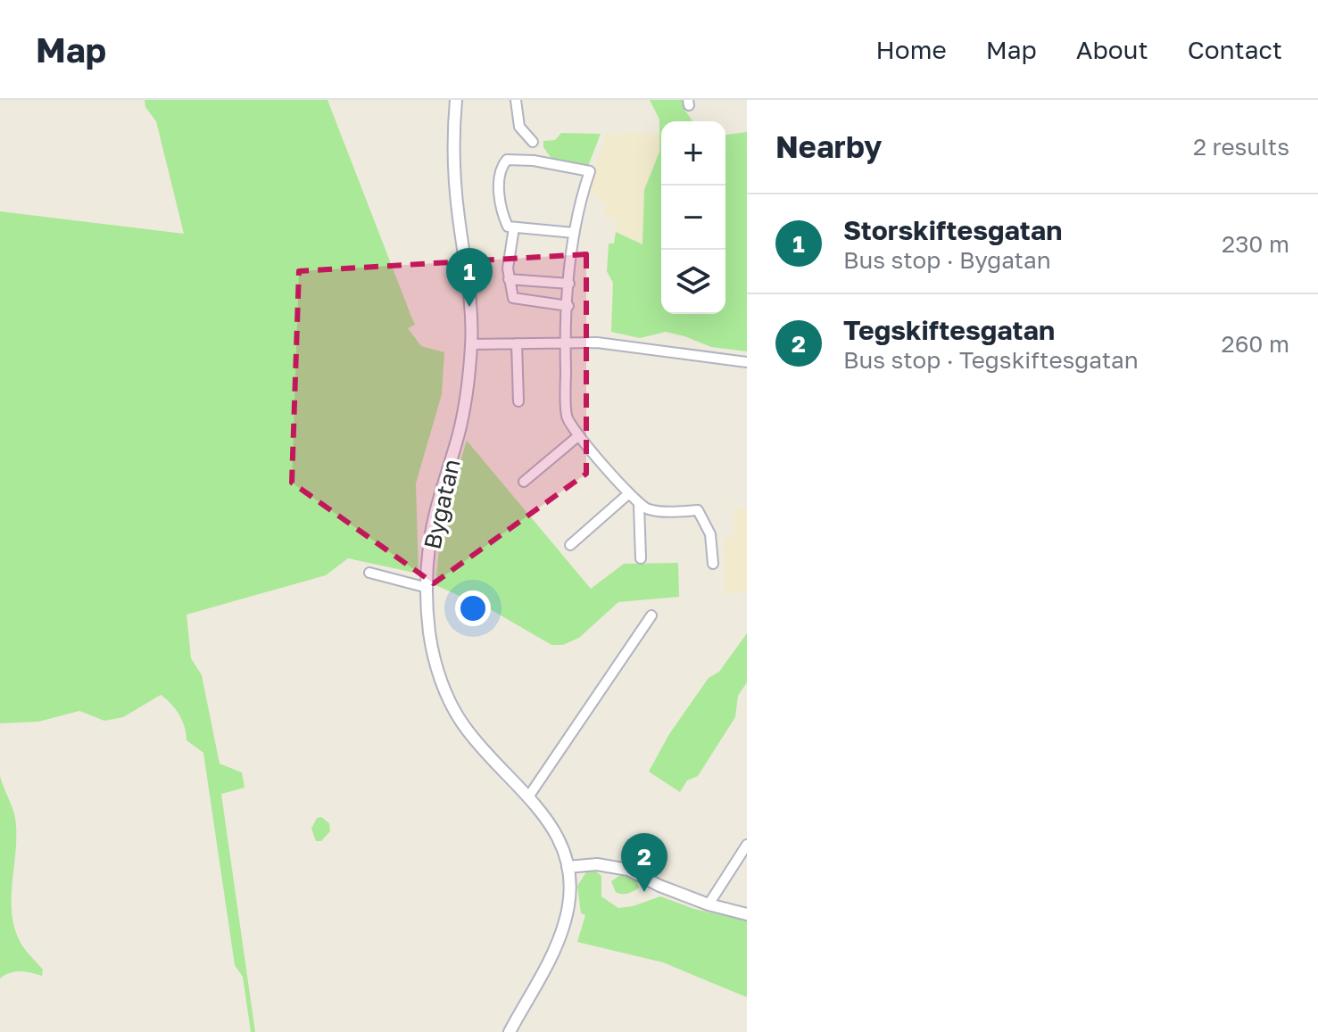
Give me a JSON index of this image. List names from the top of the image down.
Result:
{
  "streets": {
    "street": ["Bygatan"]
  },
  "page": {
    "header": "Map",
    "nav": [
      "Home",
      "Map",
      "About",
      "Contact"
    ],
    "heading": ["Nearby", "2 results"],
    "map_buttons": ["+", "−"],
    "list": [
      {
        "mark": "1",
        "name": "Storskiftesgatan",
        "note": "Bus stop · Bygatan",
        "value": "230 m"
      },
      {
        "mark": "2",
        "name": "Tegskiftesgatan",
        "note": "Bus stop · Tegskiftesgatan",
        "value": "260 m"
      }
    ],
    "pins": ["1", "2"]
  }
}
